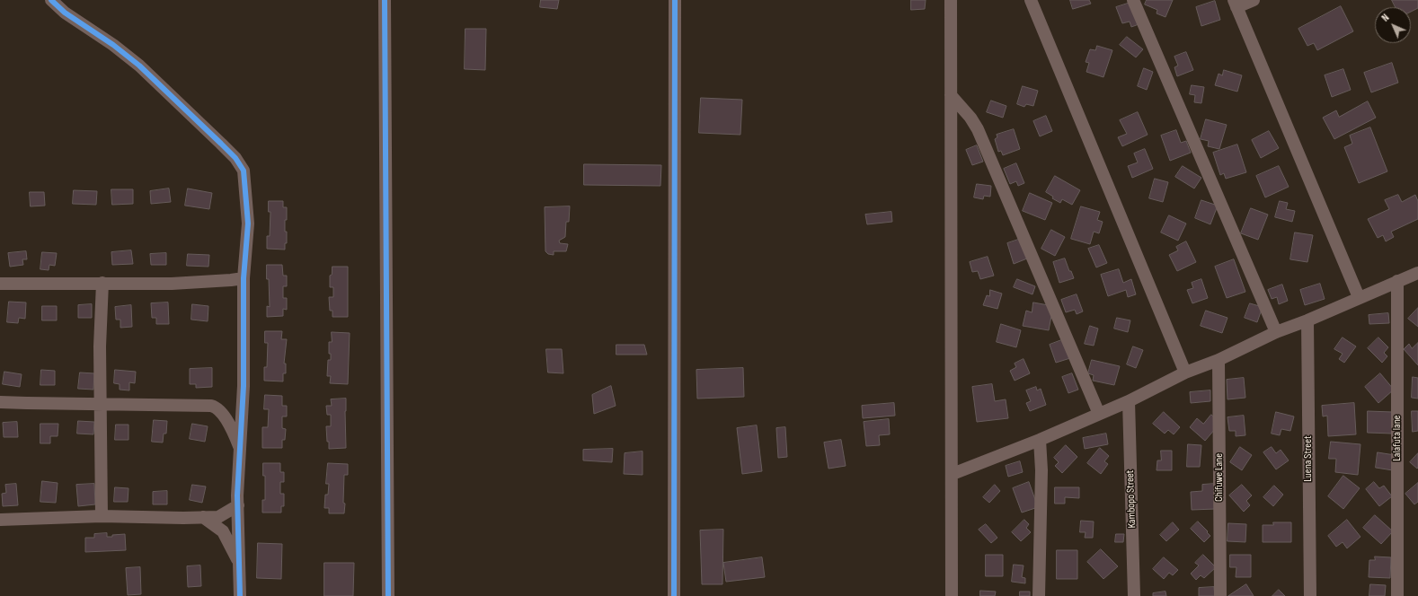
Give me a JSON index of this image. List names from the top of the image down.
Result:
{
  "streets": {
    "street": [
      "Lalafuta lane",
      "Luena Street",
      "Chifuwe Lane",
      "Kambopo Street"
    ]
  },
  "north": "top left"
}
